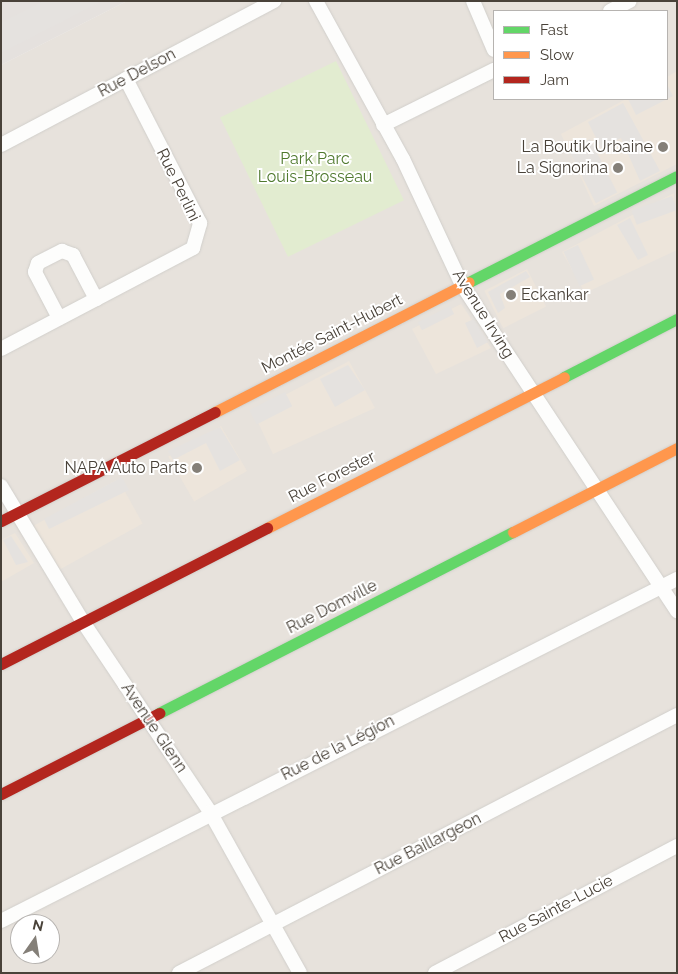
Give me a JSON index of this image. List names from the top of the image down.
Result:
{
  "streets": {
    "street": [
      "Rue Delson",
      "Rue Perlini",
      "Avenue Irving",
      "Montée Saint-Hubert",
      "Rue Forester",
      "Rue Domville",
      "Avenue Glenn",
      "Rue de la Légion",
      "Rue Baillargeon",
      "Rue Sainte-Lucie"
    ]
  },
  "crossings": [
    ["Rue Delson", "Rue Perlini"],
    ["Avenue Irving", "Montée Saint-Hubert"],
    ["Avenue Irving", "Rue Forester"],
    ["Avenue Irving", "Rue Domville"],
    ["Avenue Irving", "Rue de la Légion"],
    ["Montée Saint-Hubert", "Avenue Glenn"],
    ["Rue Forester", "Avenue Glenn"],
    ["Rue Domville", "Avenue Glenn"],
    ["Avenue Glenn", "Rue de la Légion"],
    ["Avenue Glenn", "Rue Baillargeon"]
  ],
  "parks": ["Park Parc Louis-Brosseau"],
  "places": [
    "La Boutik Urbaine",
    "La Signorina",
    "Eckankar",
    "NAPA Auto Parts"
  ],
  "legend": ["Fast", "Slow", "Jam"],
  "north": "top"
}
